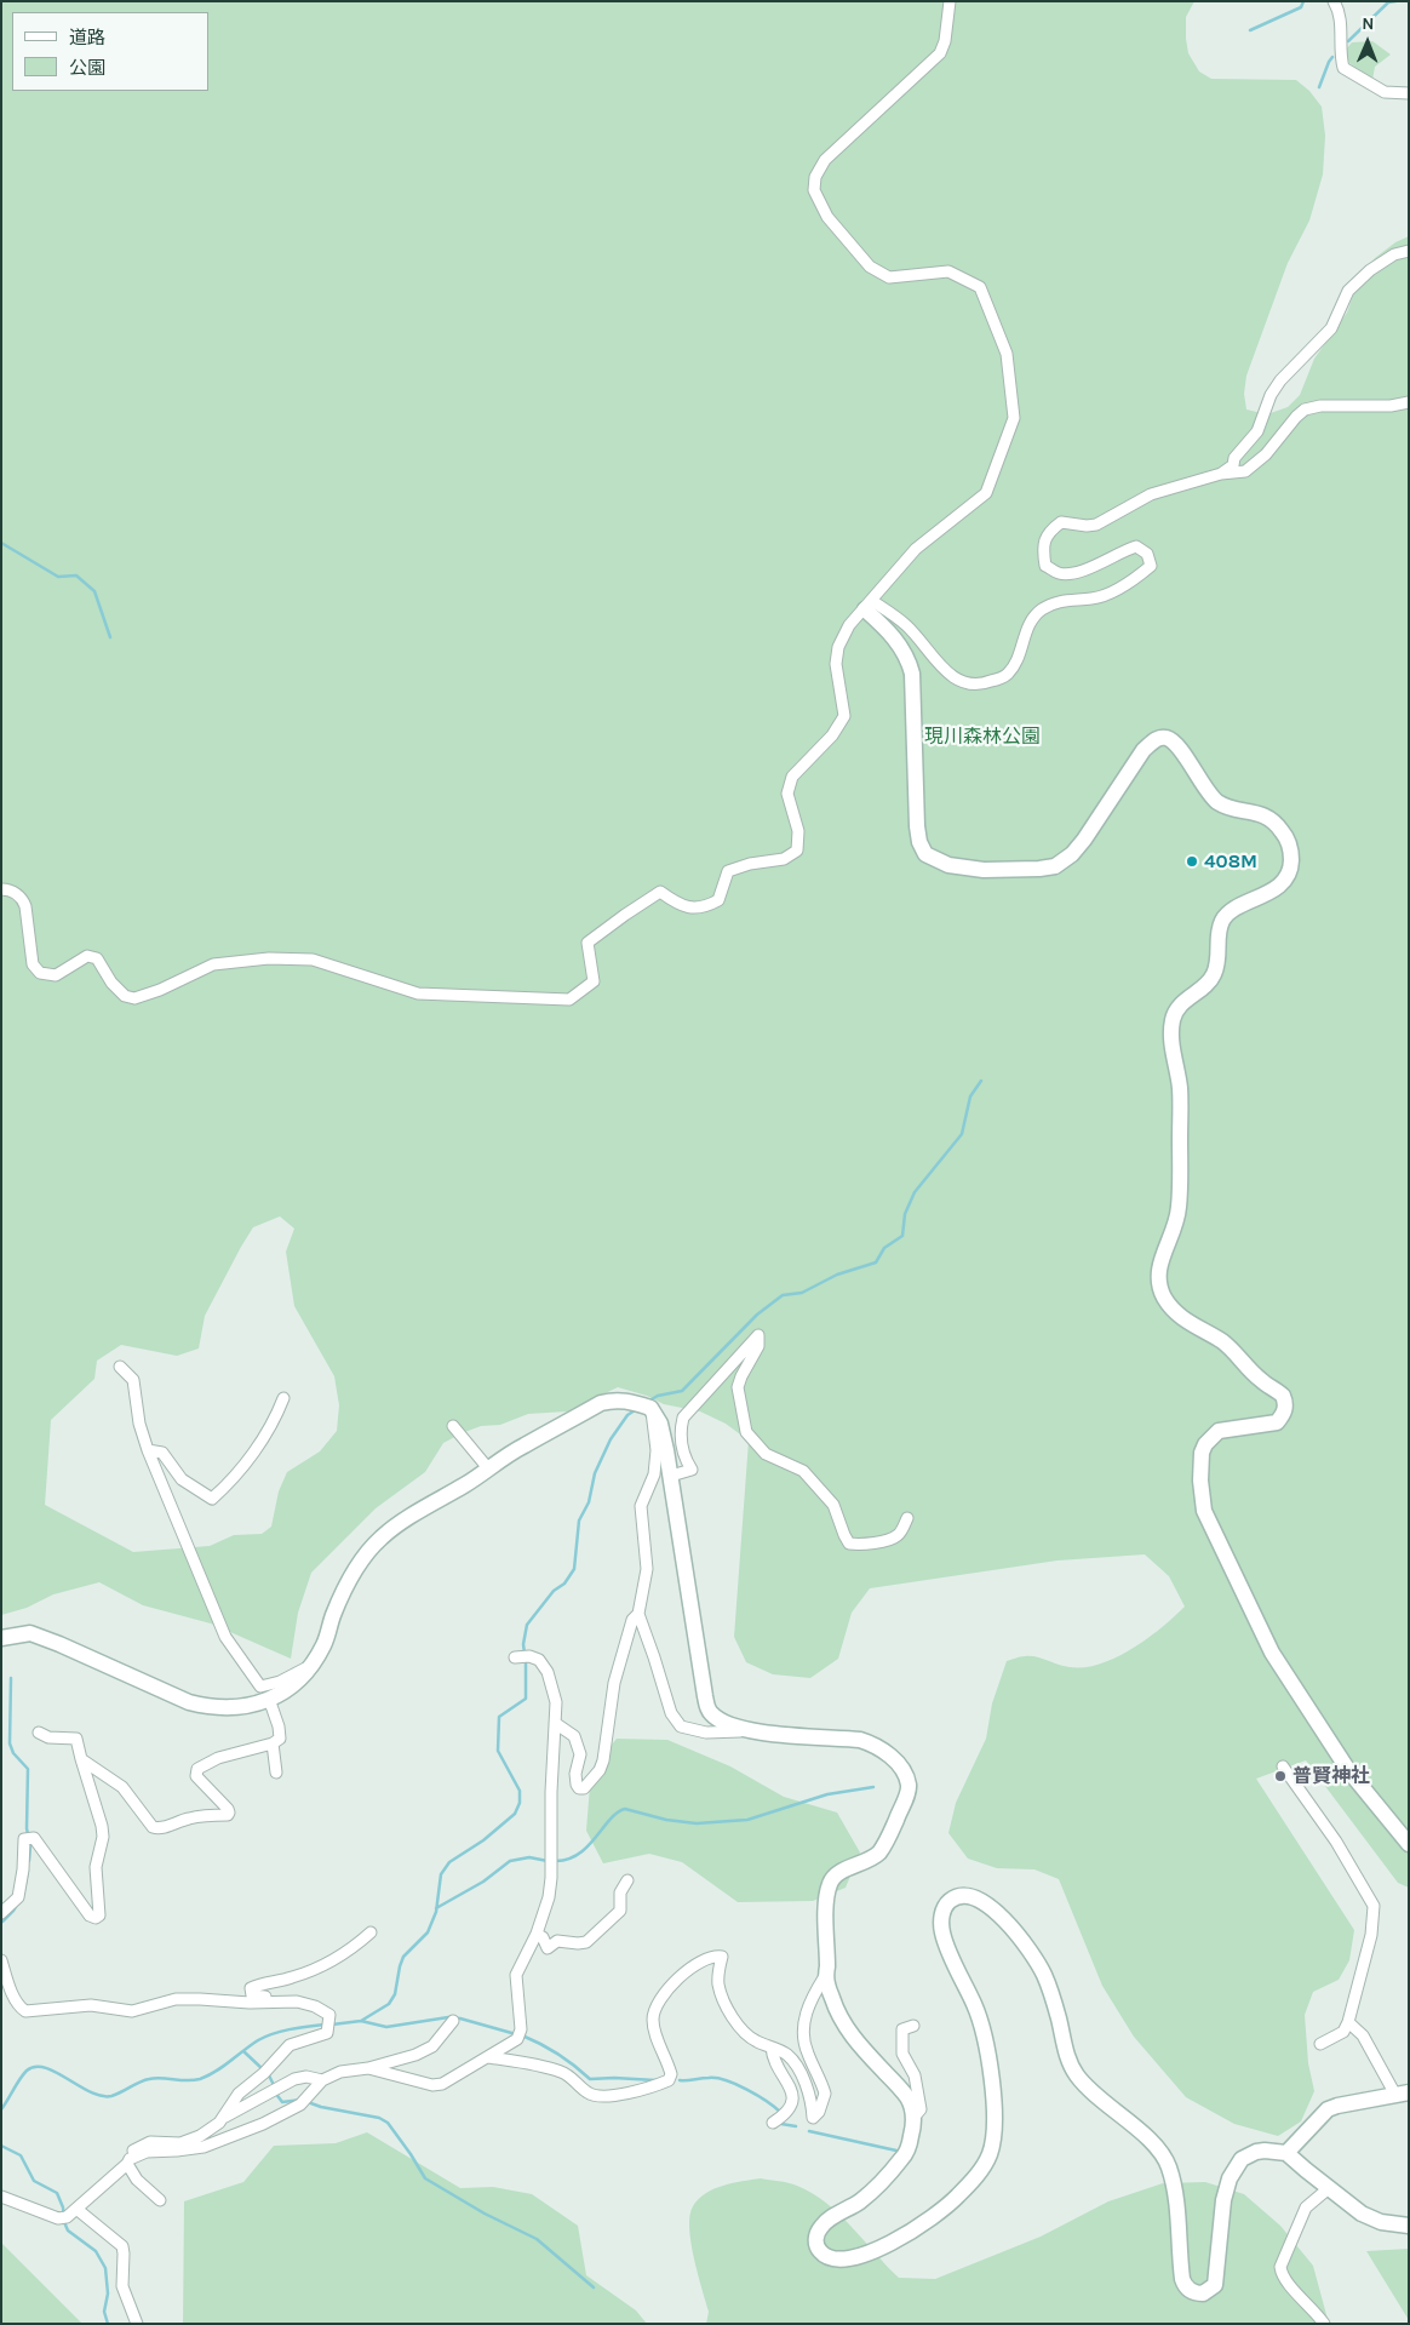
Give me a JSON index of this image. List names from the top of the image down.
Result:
{
  "parks": ["現川森林公園"],
  "places": ["408M", "普賢神社"],
  "legend": ["道路", "公園"],
  "north": "top"
}
